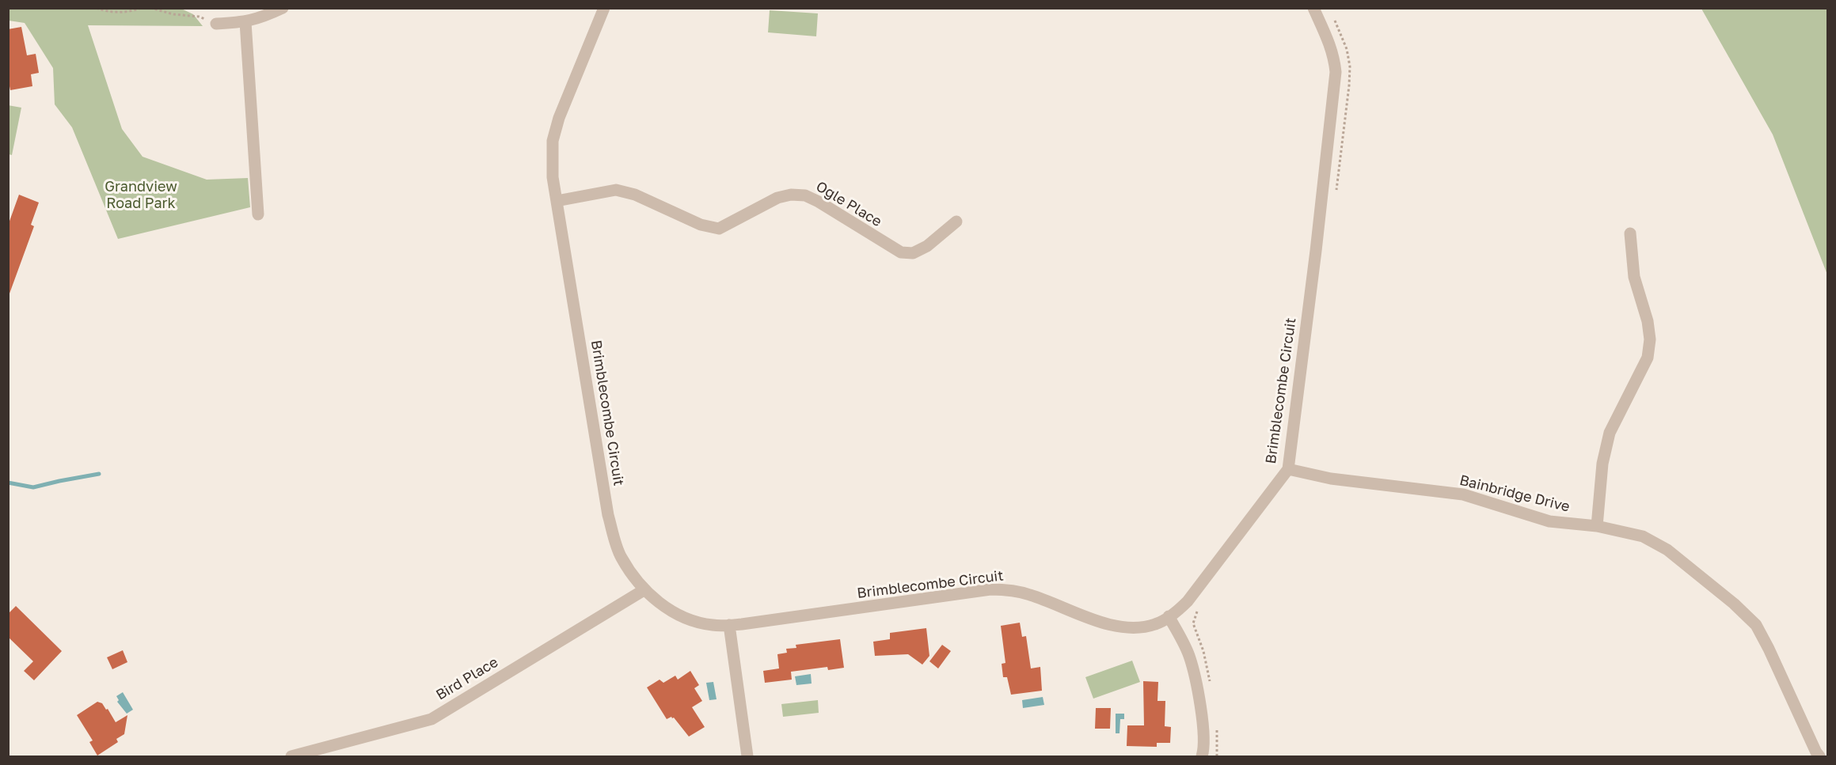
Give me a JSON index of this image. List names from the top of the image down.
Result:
{
  "streets": {
    "street": [
      "Ogle Place",
      "Brimblecombe Circuit",
      "Bainbridge Drive",
      "Bird Place"
    ]
  },
  "crossings": [
    ["Ogle Place", "Brimblecombe Circuit"],
    ["Brimblecombe Circuit", "Bainbridge Drive"],
    ["Brimblecombe Circuit", "Bird Place"]
  ],
  "parks": ["Grandview Road Park"]
}
